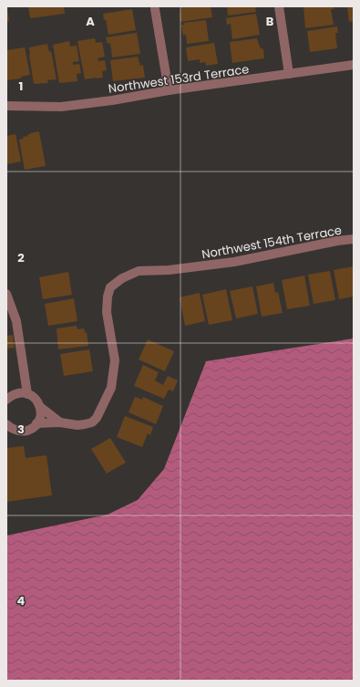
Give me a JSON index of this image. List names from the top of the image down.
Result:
{
  "streets": {
    "street": ["Northwest 153rd Terrace", "Northwest 154th Terrace"]
  },
  "grid": {
    "columns": ["A", "B"],
    "rows": [
      "1",
      "2",
      "3",
      "4"
    ]
  }
}
